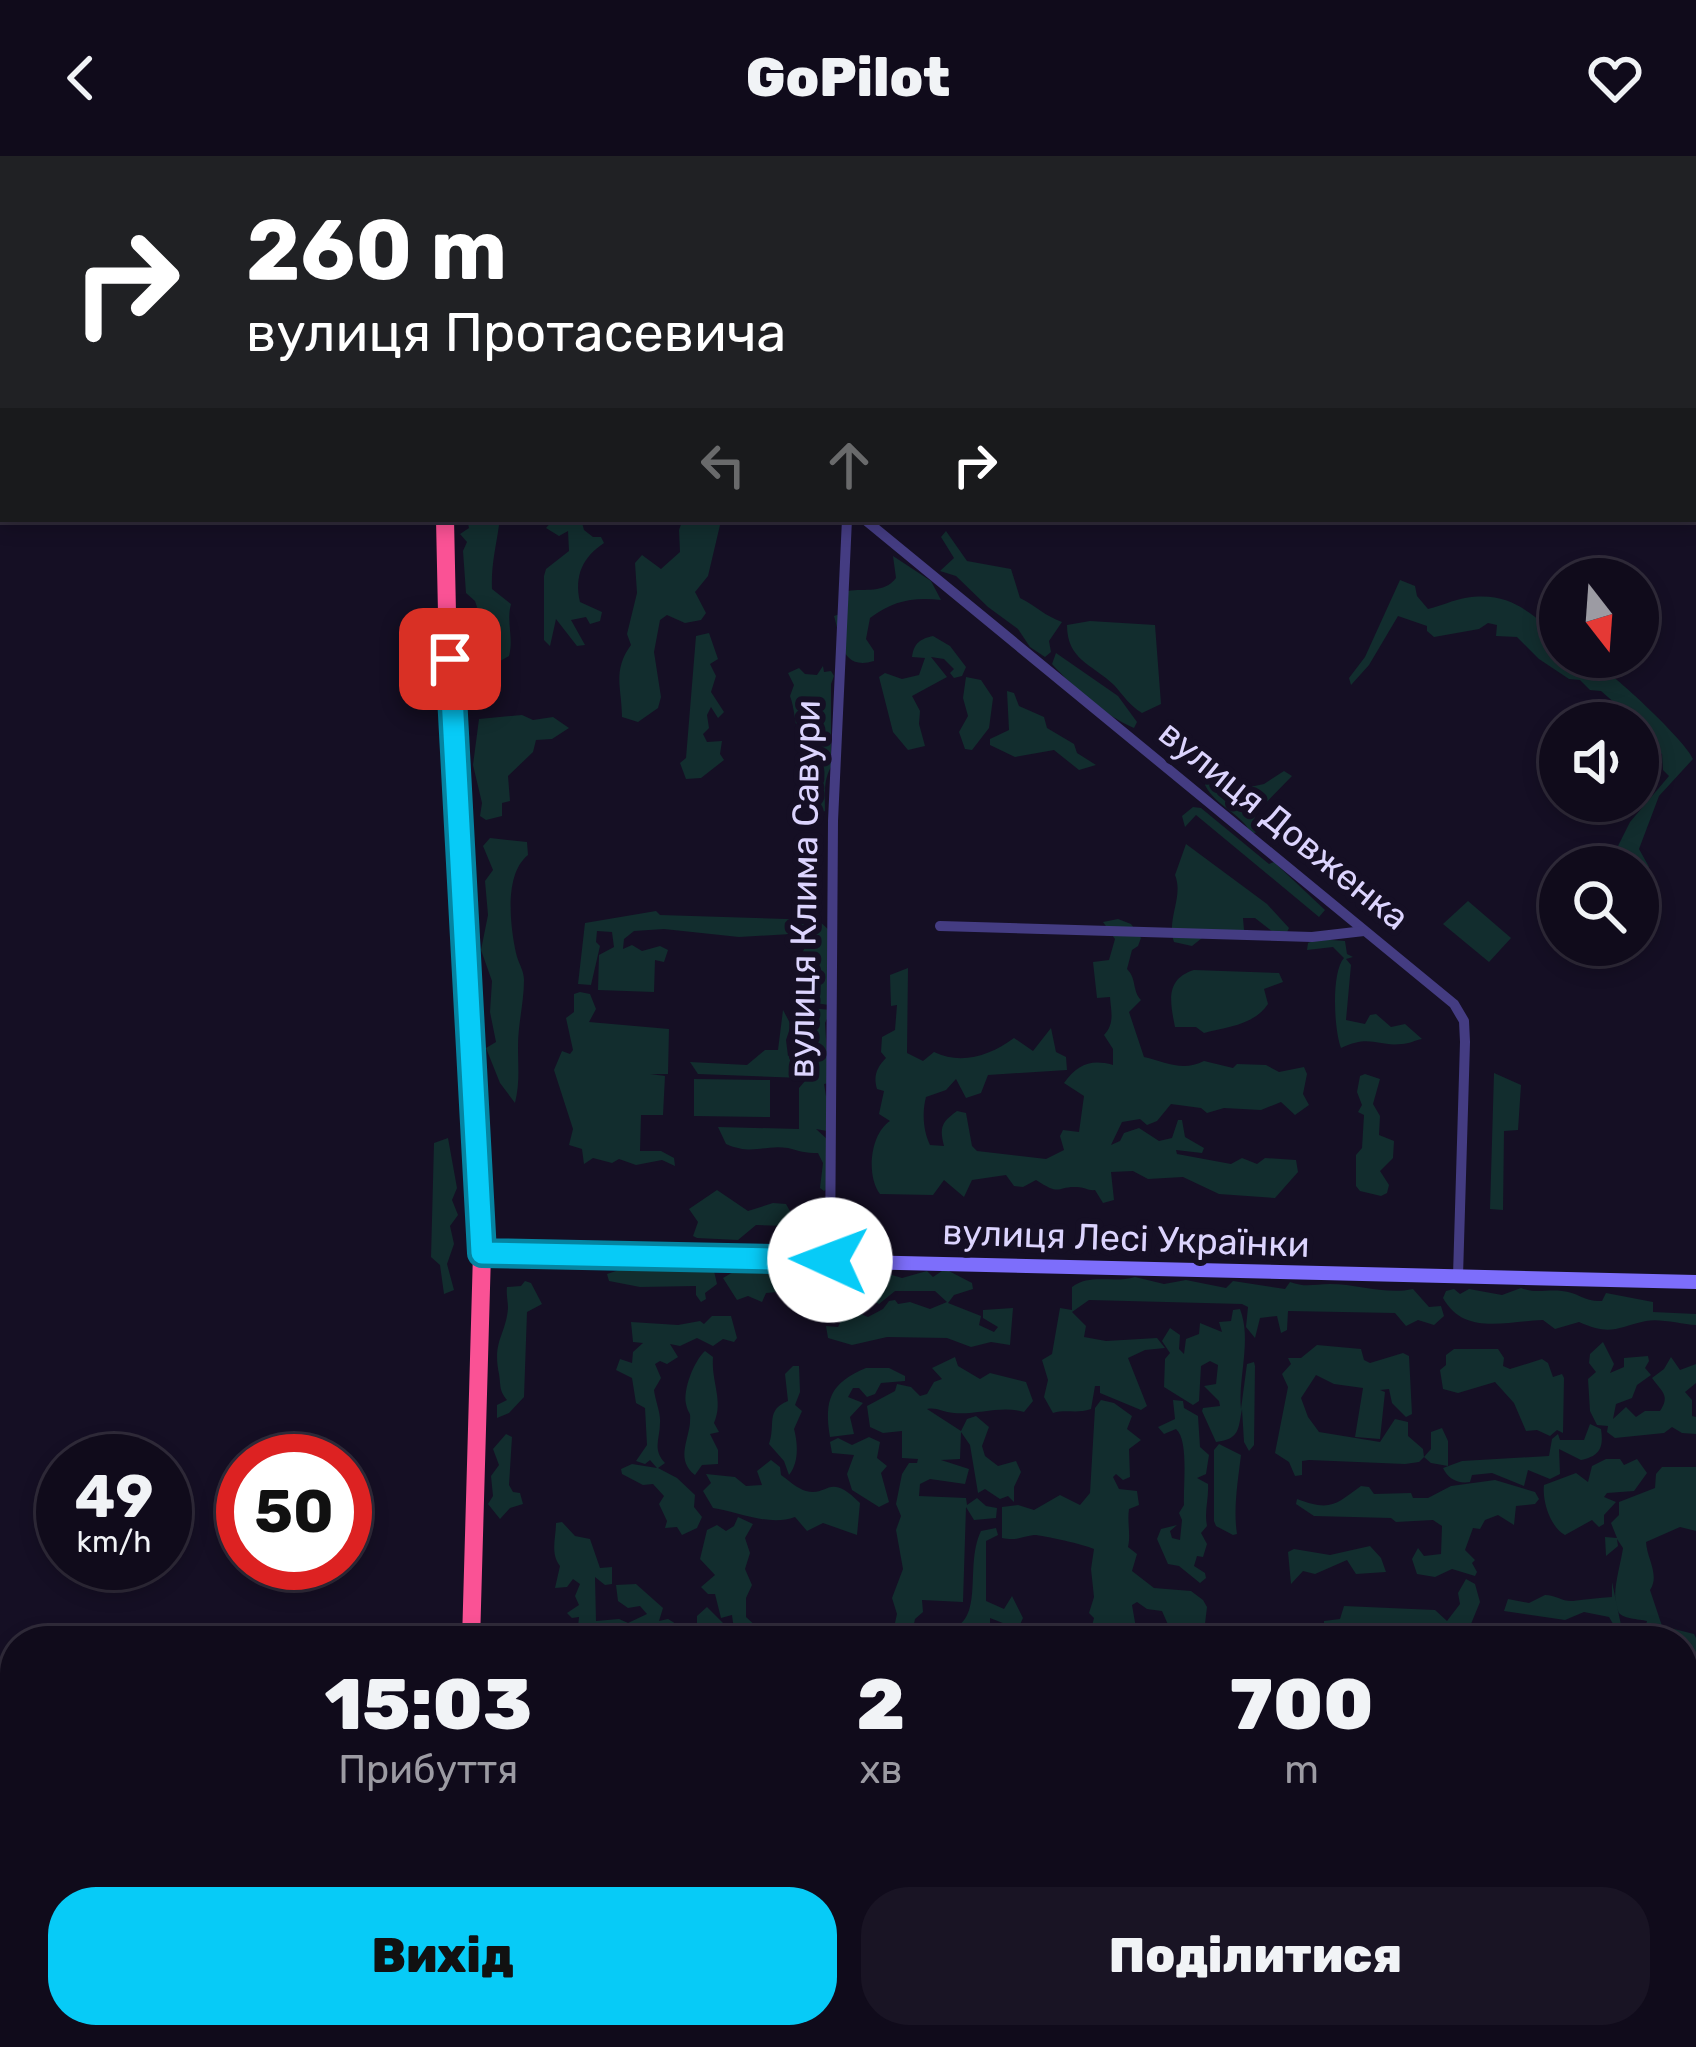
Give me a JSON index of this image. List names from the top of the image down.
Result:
{
  "streets": {
    "main road": ["вулиця Лесі Українки"],
    "street": ["вулиця Довженка", "вулиця Клима Савури"]
  },
  "crossings": [
    ["вулиця Довженка", "вулиця Лесі Українки"],
    ["вулиця Клима Савури", "вулиця Лесі Українки"]
  ],
  "north": "bottom",
  "page": {
    "header": "GoPilot",
    "turn": ["260 m", "вулиця Протасевича"],
    "speed": "49 km/h",
    "limit": "50",
    "eta": [
      "15:03",
      "Прибуття",
      "2",
      "хв",
      "700",
      "m"
    ],
    "buttons": ["Вихід", "Поділитися"]
  }
}
